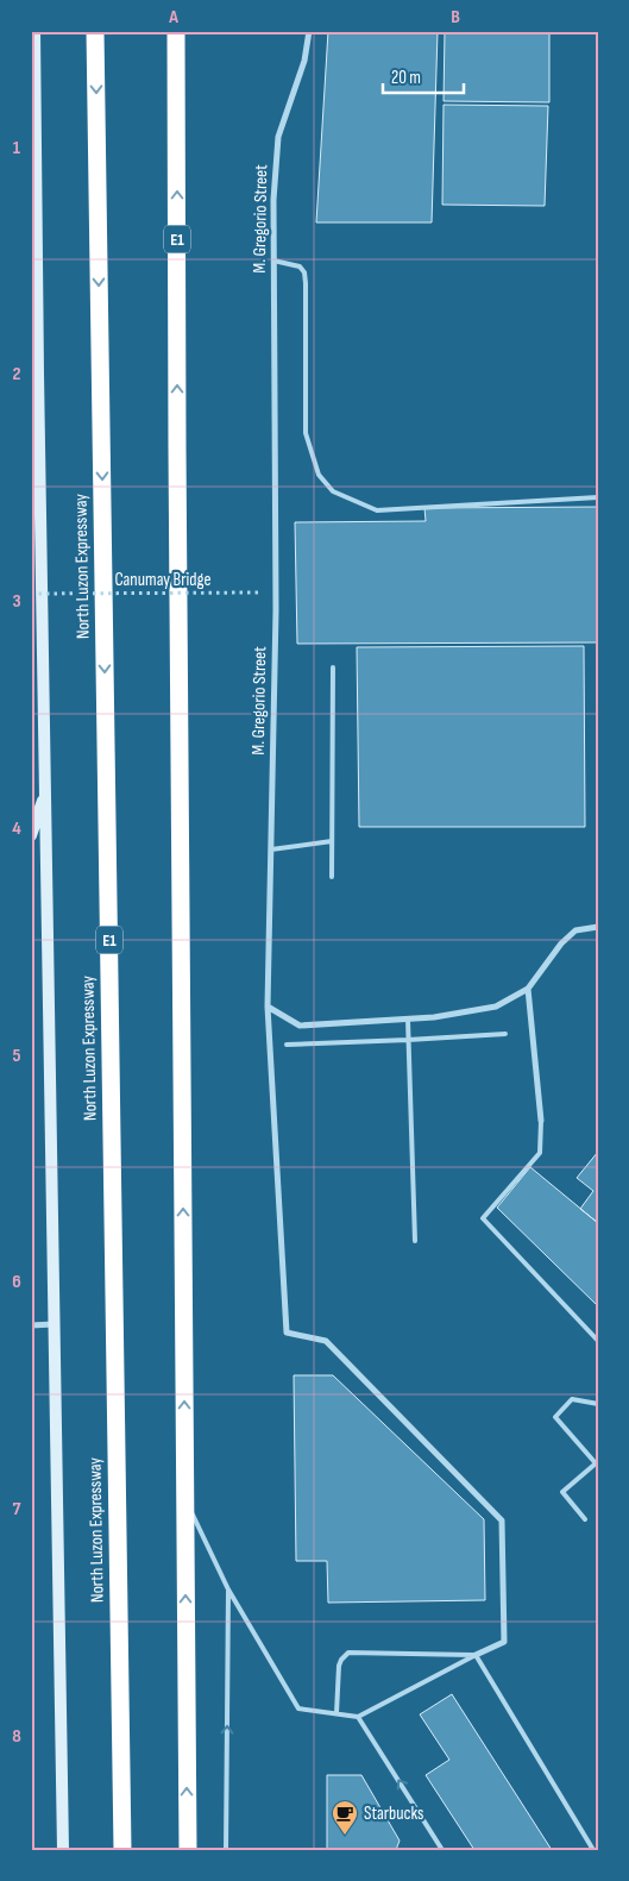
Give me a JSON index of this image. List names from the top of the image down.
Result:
{
  "streets": {
    "highway": ["E1", "North Luzon Expressway"],
    "street": ["M. Gregorio Street"],
    "path": ["Canumay Bridge"]
  },
  "places": {
    "cafe": ["Starbucks"]
  },
  "scale_bar": "20 m",
  "grid": {
    "columns": ["A", "B"],
    "rows": [
      "1",
      "2",
      "3",
      "4",
      "5",
      "6",
      "7",
      "8"
    ]
  }
}
